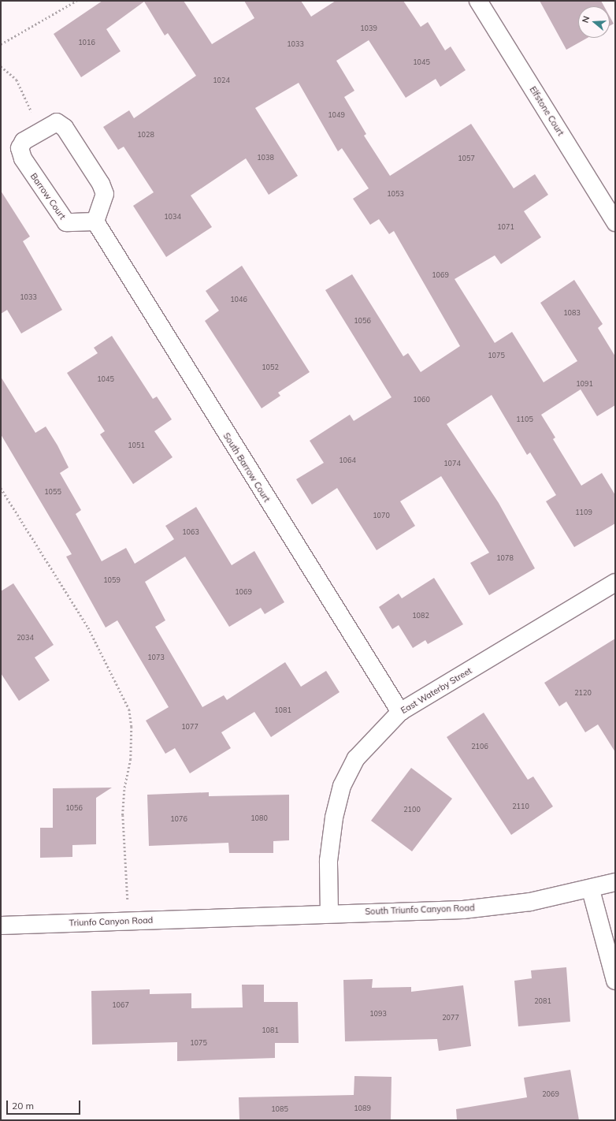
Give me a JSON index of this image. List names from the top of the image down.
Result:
{
  "streets": {
    "street": [
      "Elfstone Court",
      "Barrow Court",
      "South Barrow Court",
      "East Waterby Street",
      "South Triunfo Canyon Road",
      "Triunfo Canyon Road"
    ]
  },
  "crossings": [
    ["Barrow Court", "South Barrow Court"],
    ["South Barrow Court", "East Waterby Street"],
    ["East Waterby Street", "South Triunfo Canyon Road"],
    ["South Triunfo Canyon Road", "Triunfo Canyon Road"]
  ],
  "house_numbers": [
    "1039",
    "1016",
    "1033",
    "1045",
    "1024",
    "1049",
    "1028",
    "1038",
    "1057",
    "1053",
    "1034",
    "1071",
    "1069",
    "1033",
    "1046",
    "1083",
    "1056",
    "1075",
    "1052",
    "1045",
    "1091",
    "1060",
    "1105",
    "1051",
    "1064",
    "1074",
    "1055",
    "1109",
    "1070",
    "1063",
    "1078",
    "1059",
    "1069",
    "1082",
    "2034",
    "1073",
    "2120",
    "1081",
    "1077",
    "2106",
    "2110",
    "1056",
    "2100",
    "1080",
    "1076",
    "2081",
    "1067",
    "1093",
    "2077",
    "1081",
    "1075",
    "2069",
    "1089",
    "1085"
  ],
  "scale_bar": "20 m",
  "north": "left"
}
